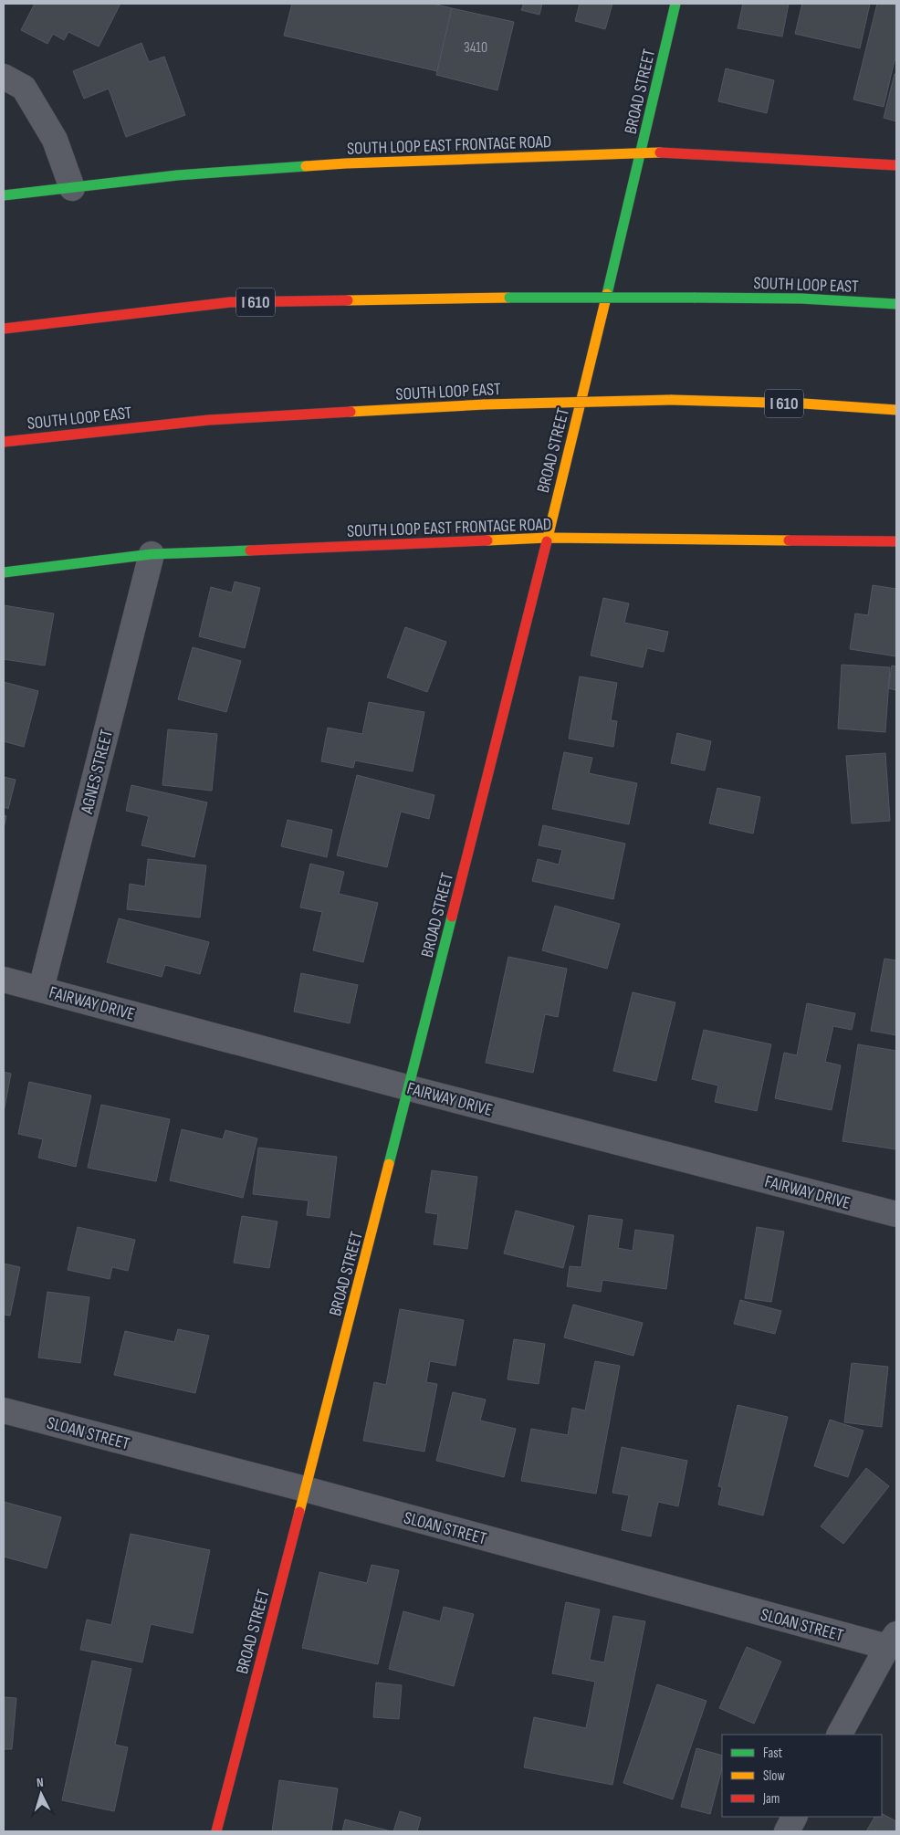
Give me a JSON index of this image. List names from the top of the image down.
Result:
{
  "streets": {
    "main road": [
      "BROAD STREET",
      "SOUTH LOOP EAST FRONTAGE ROAD",
      "SOUTH LOOP EAST",
      "I 610"
    ],
    "street": ["AGNES STREET", "FAIRWAY DRIVE", "SLOAN STREET"]
  },
  "crossings": [
    ["BROAD STREET", "SOUTH LOOP EAST FRONTAGE ROAD"],
    ["BROAD STREET", "FAIRWAY DRIVE"],
    ["BROAD STREET", "SLOAN STREET"],
    ["SOUTH LOOP EAST FRONTAGE ROAD", "AGNES STREET"],
    ["AGNES STREET", "FAIRWAY DRIVE"]
  ],
  "house_numbers": ["3410"],
  "legend": ["Fast", "Slow", "Jam"],
  "north": "top"
}
